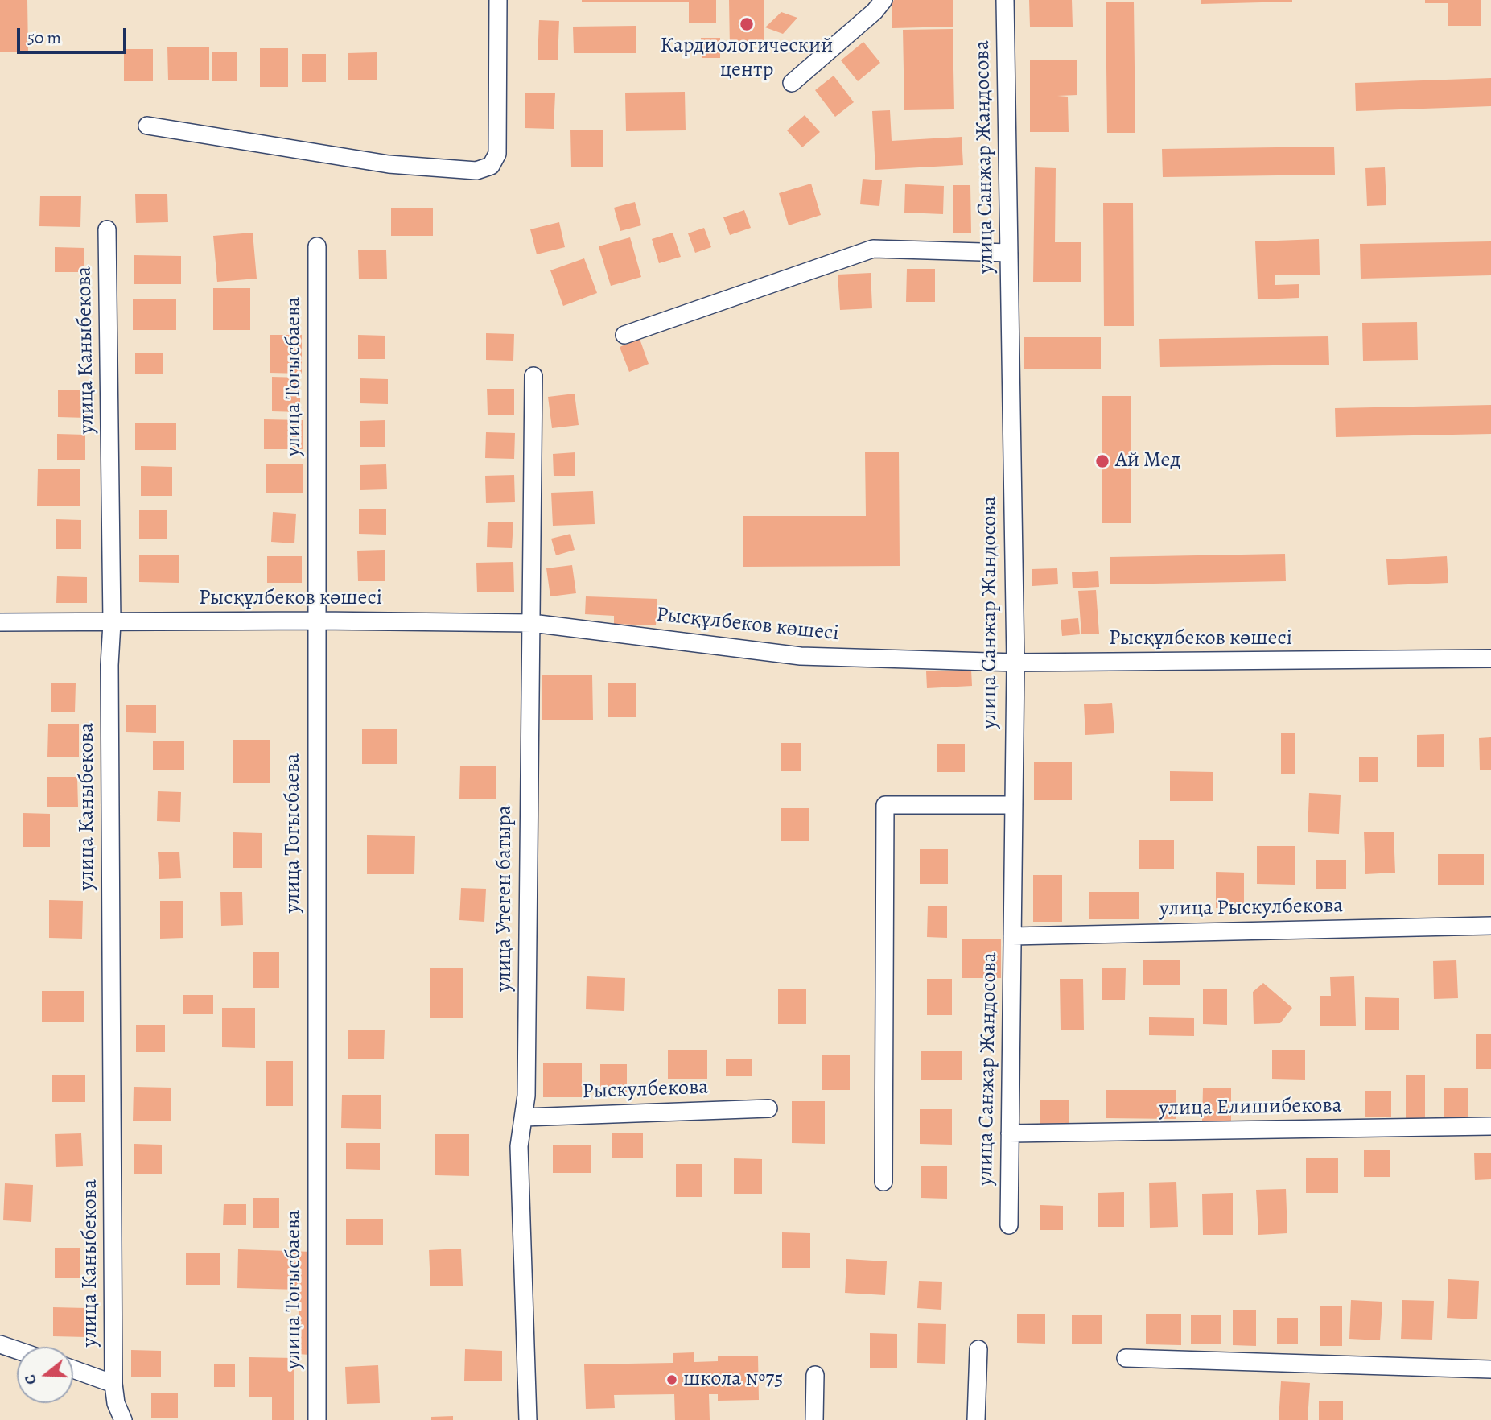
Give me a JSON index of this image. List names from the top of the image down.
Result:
{
  "streets": {
    "street": [
      "улица Санжар Жандосова",
      "улица Каныбекова",
      "улица Тогысбаева",
      "Рысқұлбеков көшесі",
      "улица Утеген батыра",
      "улица Рыскулбекова",
      "Рыскулбекова",
      "улица Елишибекова"
    ]
  },
  "crossings": [
    ["улица Санжар Жандосова", "Рысқұлбеков көшесі"],
    ["улица Санжар Жандосова", "улица Рыскулбекова"],
    ["улица Санжар Жандосова", "улица Елишибекова"],
    ["улица Каныбекова", "Рысқұлбеков көшесі"],
    ["улица Тогысбаева", "Рысқұлбеков көшесі"],
    ["Рысқұлбеков көшесі", "улица Утеген батыра"],
    ["улица Утеген батыра", "Рыскулбекова"]
  ],
  "places": ["Кардиологический центр", "Ай Мед", "школа №75"],
  "scale_bar": "50 m",
  "north": "left"
}
